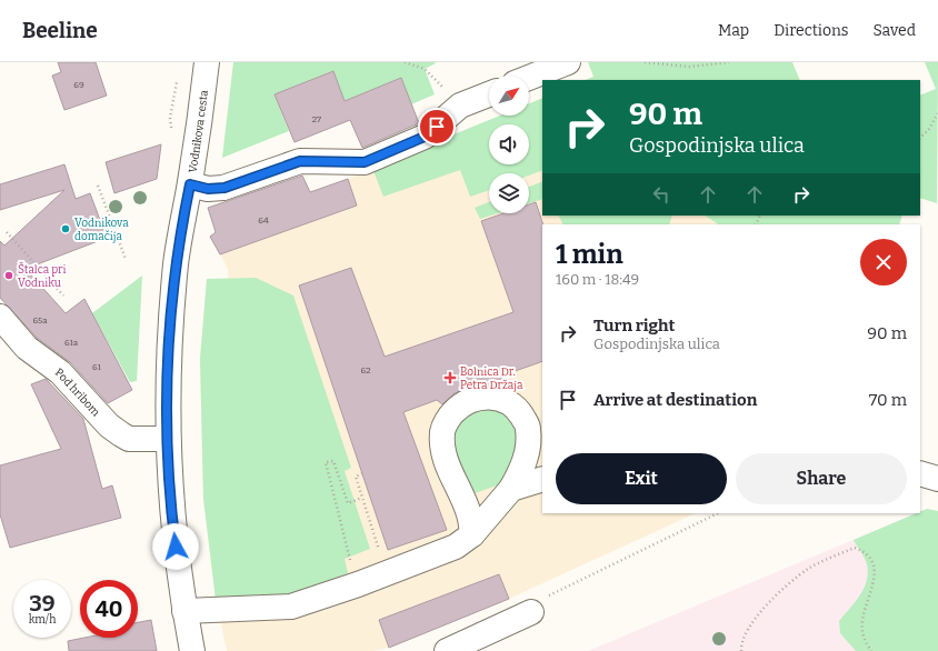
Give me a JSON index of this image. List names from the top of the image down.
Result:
{
  "streets": {
    "street": ["Vodnikova cesta", "Pod hribom"]
  },
  "crossings": [
    ["Vodnikova cesta", "Pod hribom"]
  ],
  "places": {
    "other": ["Vodnikova domačija", "Štalca pri Vodniku"],
    "health": ["Bolnica Dr. Petra Držaja"]
  },
  "house_numbers": [
    "69",
    "27",
    "64",
    "65a",
    "61a",
    "61",
    "62"
  ],
  "north": "top right",
  "page": {
    "header": "Beeline",
    "nav": ["Map", "Directions", "Saved"],
    "turn": ["90 m", "Gospodinjska ulica"],
    "heading": ["1 min", "160 m · 18:49"],
    "list": [
      {
        "name": "Turn right",
        "note": "Gospodinjska ulica",
        "value": "90 m"
      },
      {
        "name": "Arrive at destination",
        "value": "70 m"
      }
    ],
    "buttons": ["Exit", "Share"],
    "speed": "39 km/h",
    "limit": "40"
  }
}
